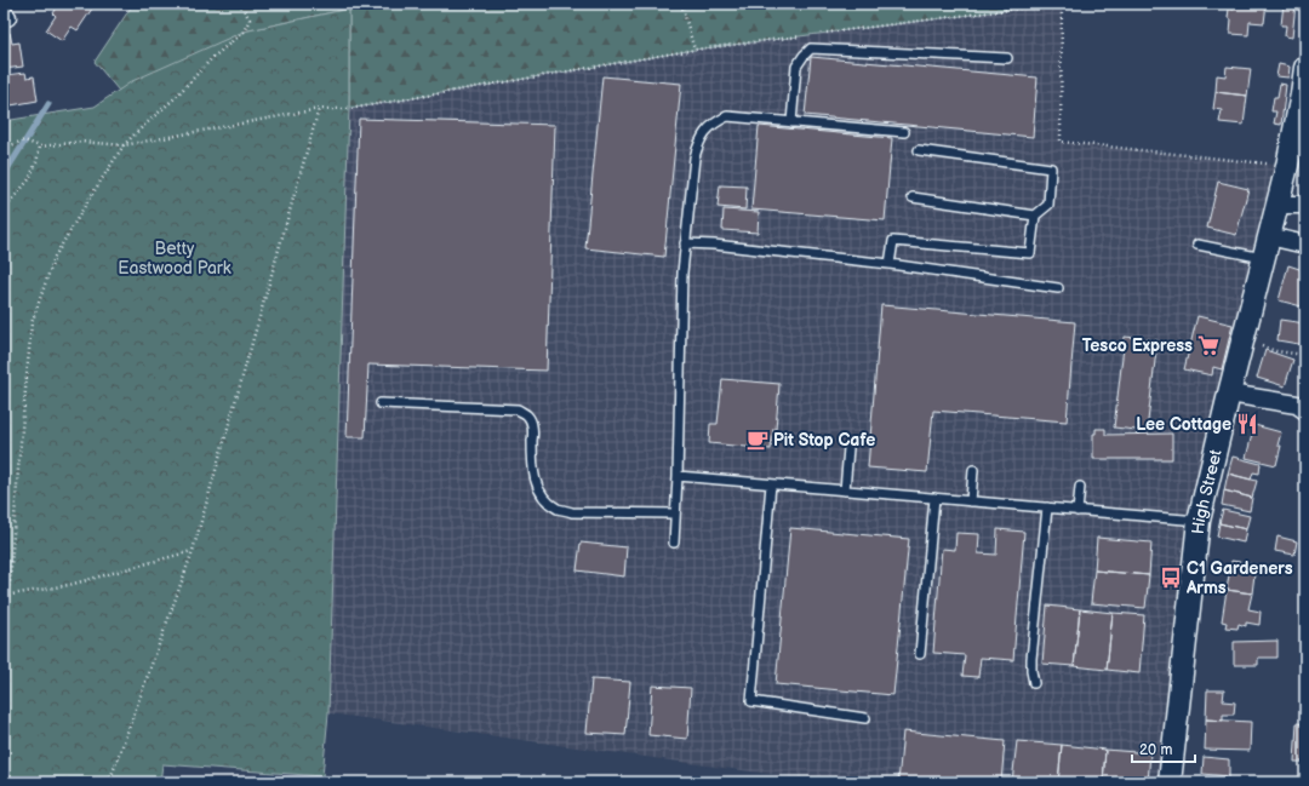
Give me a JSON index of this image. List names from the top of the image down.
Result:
{
  "streets": {
    "street": ["High Street"]
  },
  "parks": ["Betty Eastwood Park"],
  "places": {
    "supermarket": ["Tesco Express"],
    "restaurant": ["Lee Cottage"],
    "cafe": ["Pit Stop Cafe"],
    "bus stop": ["C1 Gardeners Arms"]
  },
  "scale_bar": "20 m"
}
